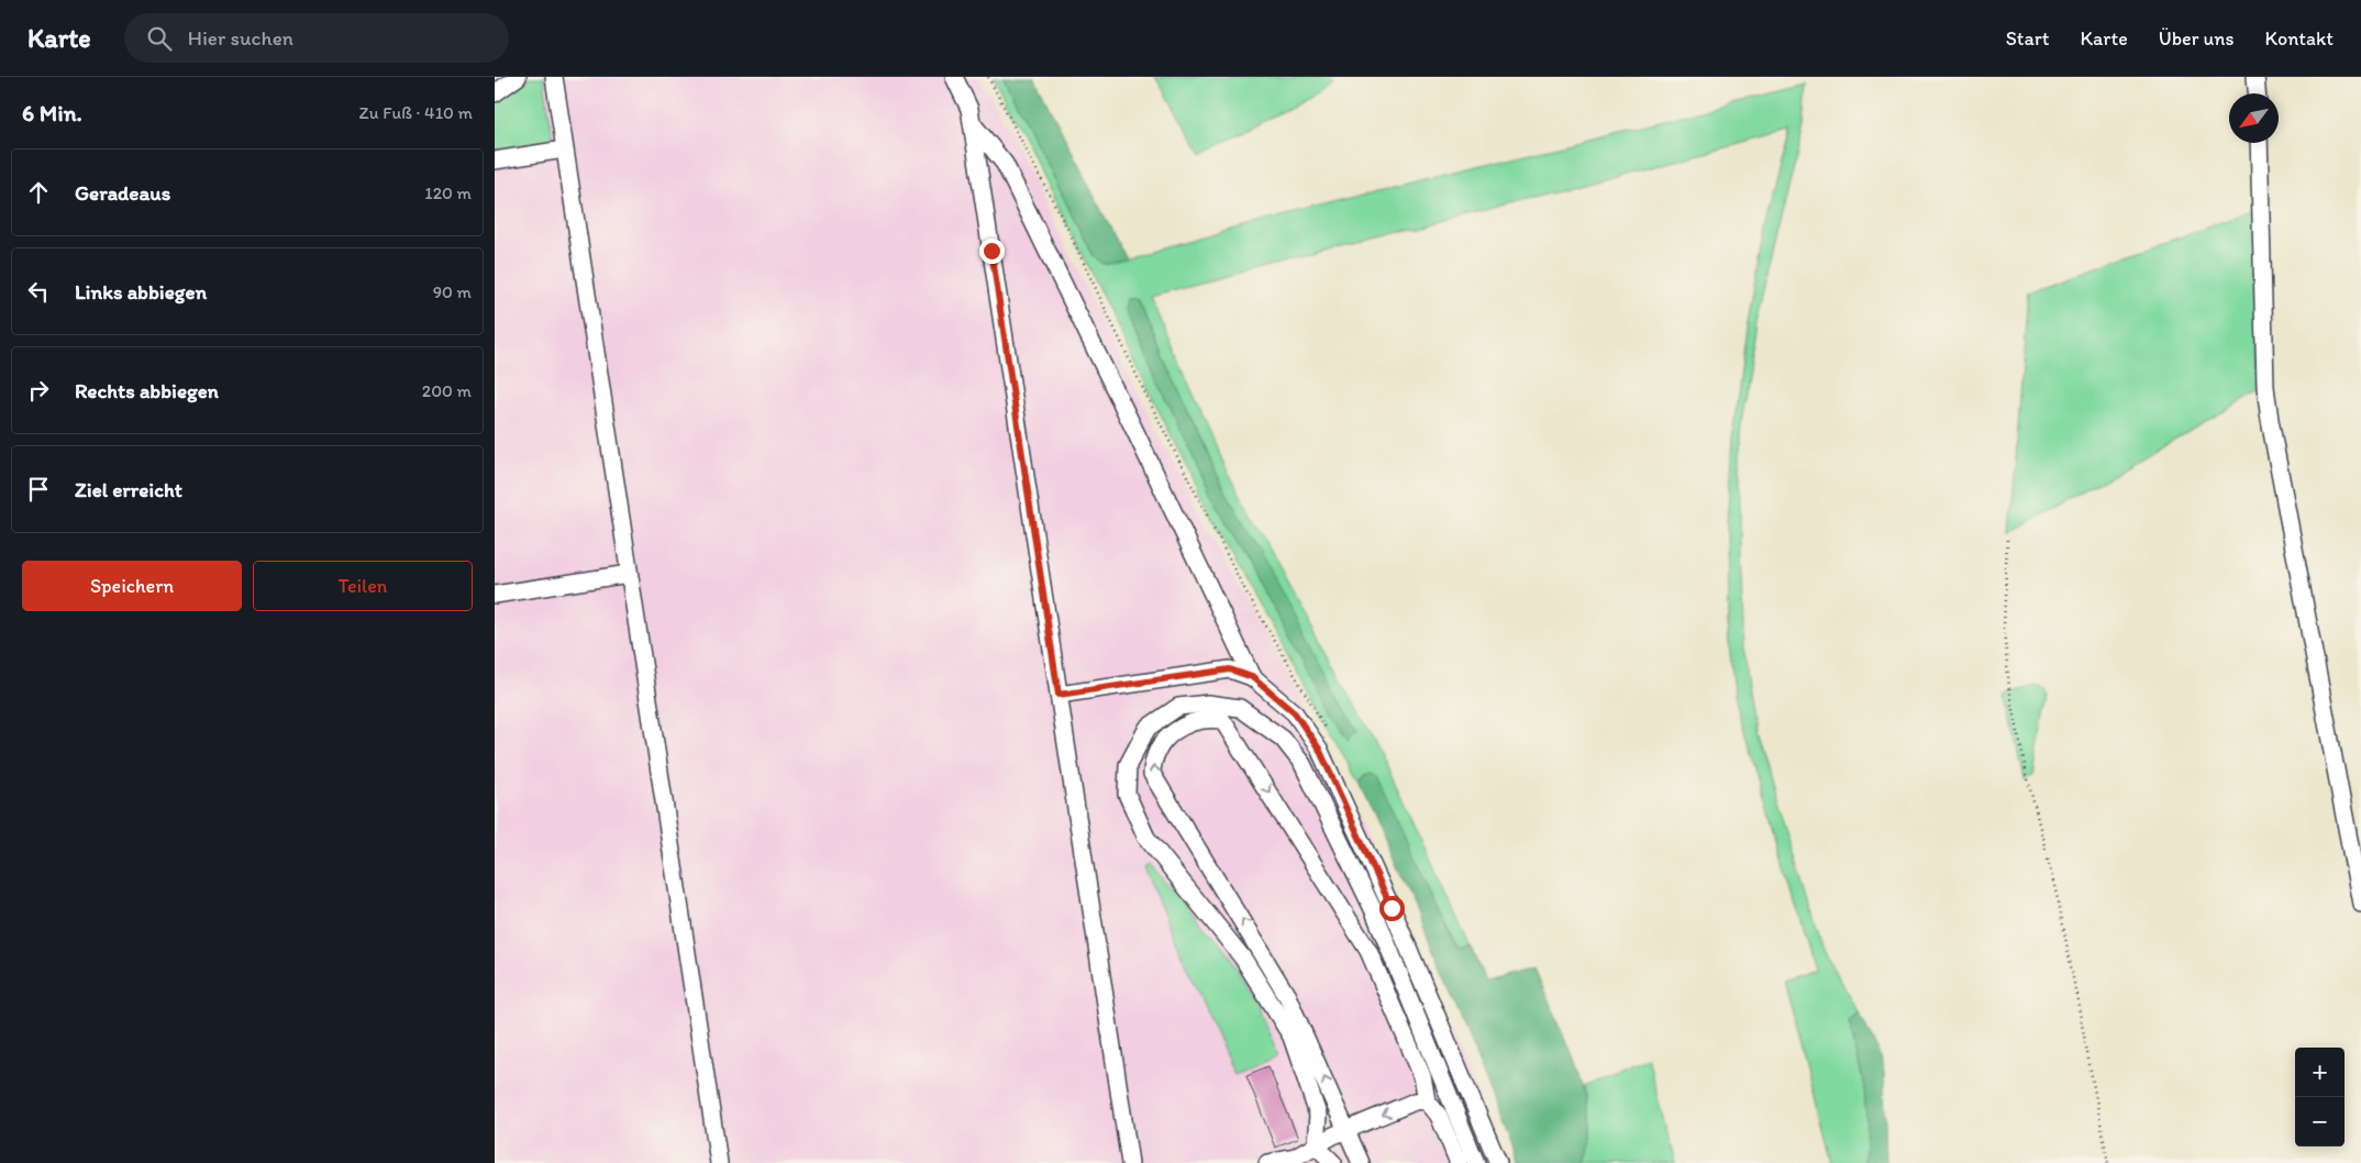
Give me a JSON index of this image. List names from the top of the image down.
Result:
{
  "north": "bottom left",
  "page": {
    "header": "Karte",
    "search": "Hier suchen",
    "nav": [
      "Start",
      "Karte",
      "Über uns",
      "Kontakt"
    ],
    "heading": ["6 Min.", "Zu Fuß · 410 m"],
    "list": [
      ["Geradeaus", "120 m"],
      ["Links abbiegen", "90 m"],
      ["Rechts abbiegen", "200 m"],
      "Ziel erreicht"
    ],
    "buttons": ["Speichern", "Teilen"],
    "map_buttons": ["+", "−"]
  }
}
